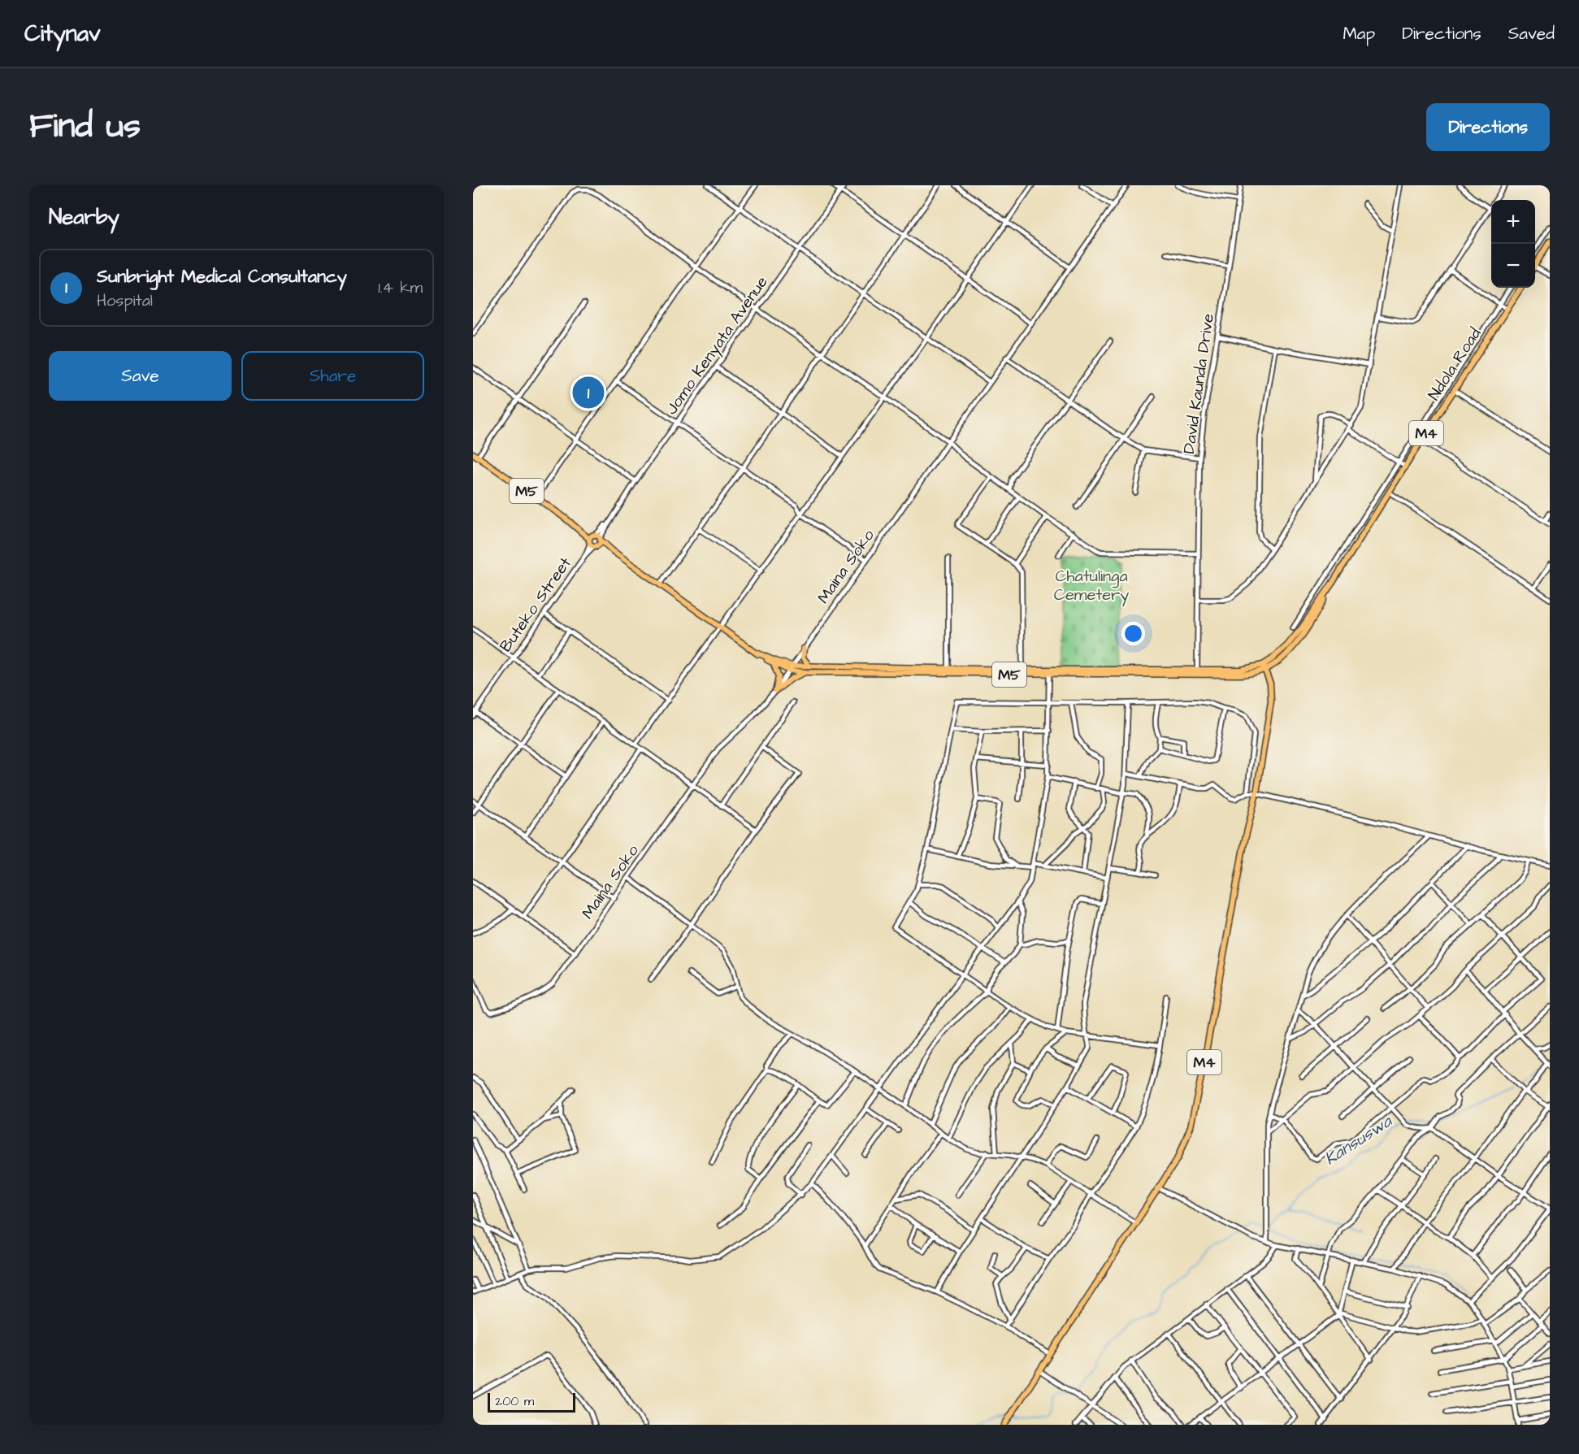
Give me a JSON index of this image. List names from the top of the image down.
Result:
{
  "streets": {
    "main road": ["Ndola Road", "M4", "M5"],
    "street": [
      "Jomo Kenyata Avenue",
      "David Kaunda Drive",
      "Maina Soko",
      "Buteko Street"
    ]
  },
  "crossings": [
    ["Jomo Kenyata Avenue", "Buteko Street"],
    ["Ndola Road", "M4"],
    ["David Kaunda Drive", "M5"],
    ["M4", "M5"],
    ["M5", "Maina Soko"],
    ["M5", "Buteko Street"]
  ],
  "water": ["Kansuswa"],
  "parks": ["Chatulinga Cemetery"],
  "scale_bar": "200 m",
  "page": {
    "header": "Citynav",
    "nav": ["Map", "Directions", "Saved"],
    "title": "Find us",
    "buttons": [
      "Directions",
      ["Save", "Share"]
    ],
    "heading": "Nearby",
    "map_buttons": ["+", "−"],
    "list": [
      {
        "mark": "1",
        "name": "Sunbright Medical Consultancy",
        "note": "Hospital",
        "value": "1.4 km"
      }
    ],
    "pins": "1",
    "scale": "200 m"
  }
}
